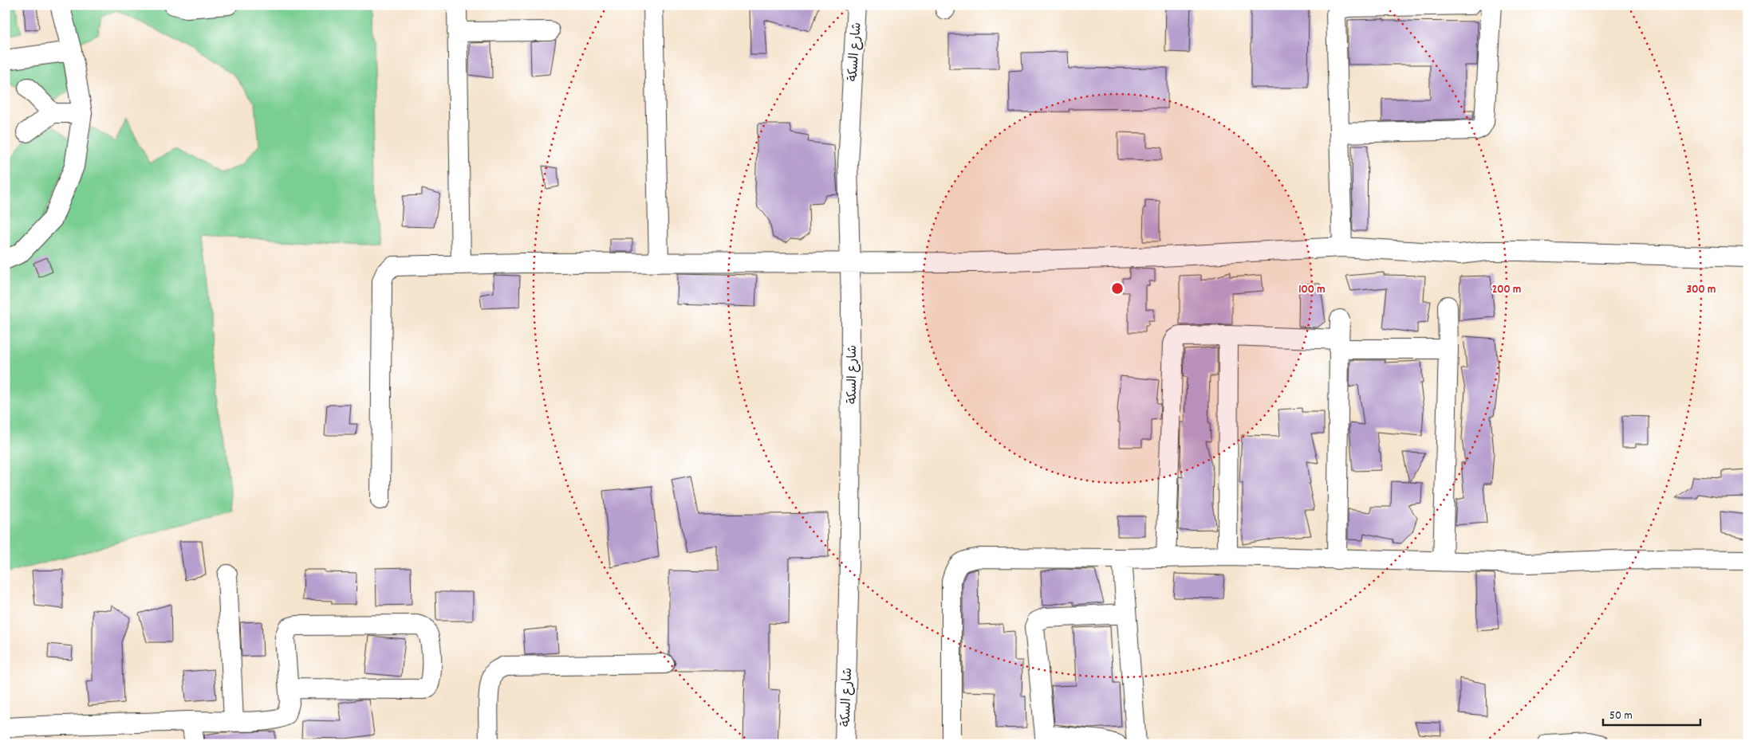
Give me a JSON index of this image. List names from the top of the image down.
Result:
{
  "streets": {
    "street": ["شارع السكة"]
  },
  "scale_bar": "50 m",
  "rings": ["100 m", "200 m", "300 m"]
}
